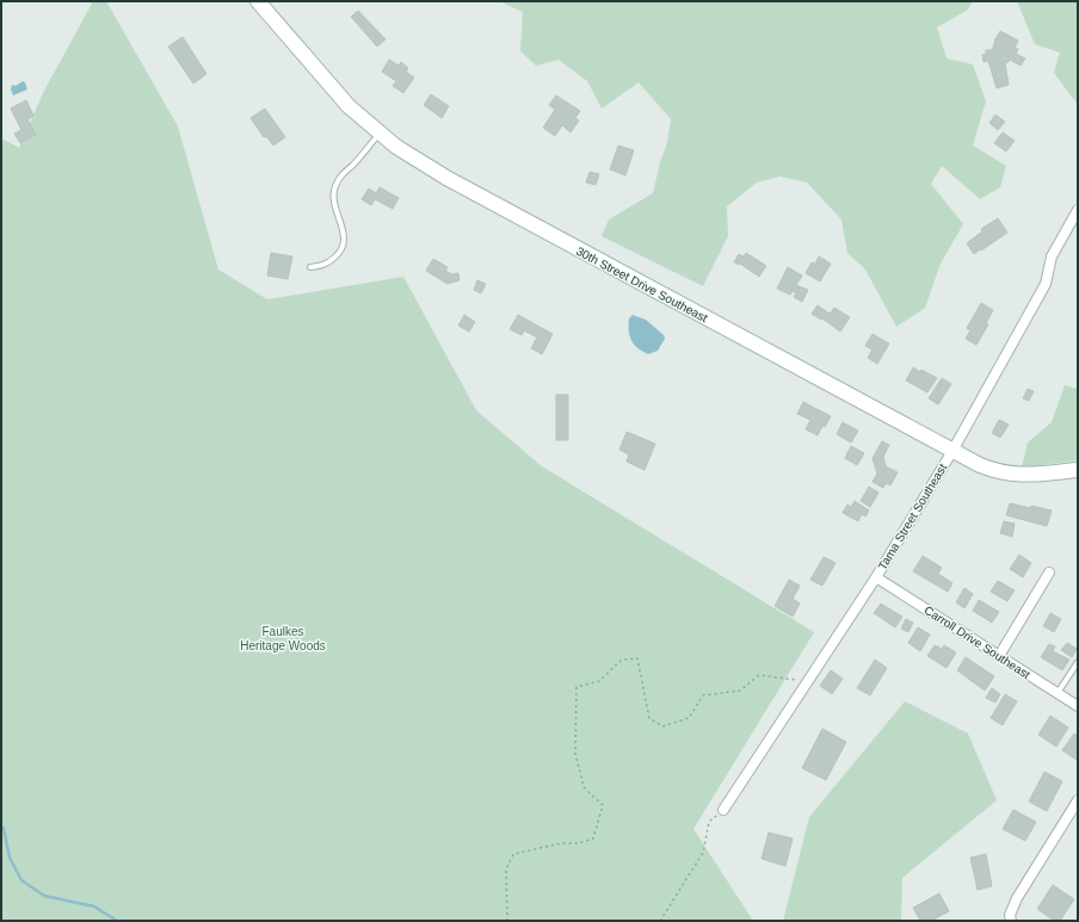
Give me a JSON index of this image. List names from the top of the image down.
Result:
{
  "streets": {
    "main road": ["30th Street Drive Southeast"],
    "street": ["Tama Street Southeast", "Carroll Drive Southeast"]
  },
  "crossings": [
    ["30th Street Drive Southeast", "Tama Street Southeast"],
    ["Tama Street Southeast", "Carroll Drive Southeast"]
  ],
  "parks": ["Faulkes Heritage Woods"]
}
